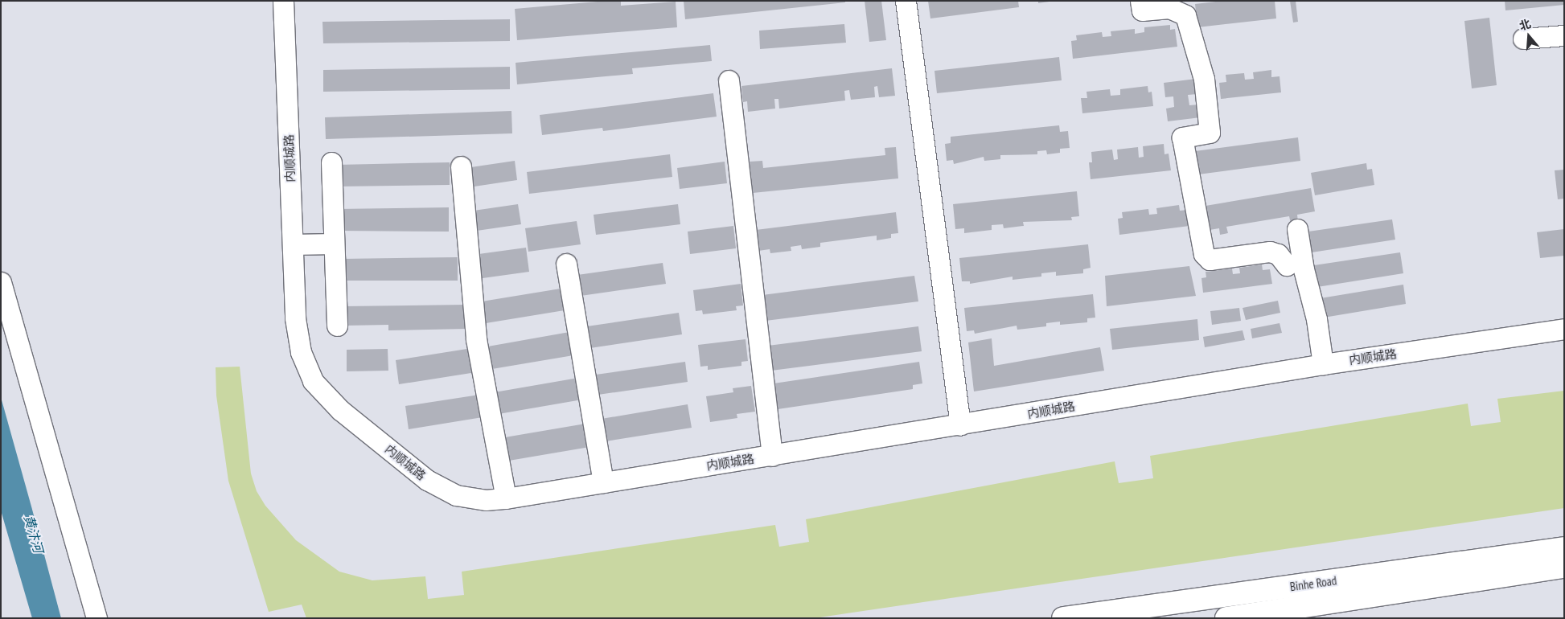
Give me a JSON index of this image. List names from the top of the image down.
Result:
{
  "streets": {
    "main road": ["Binhe Road"],
    "street": ["内顺城路"]
  },
  "water": ["黄汴河"],
  "north": "top"
}
